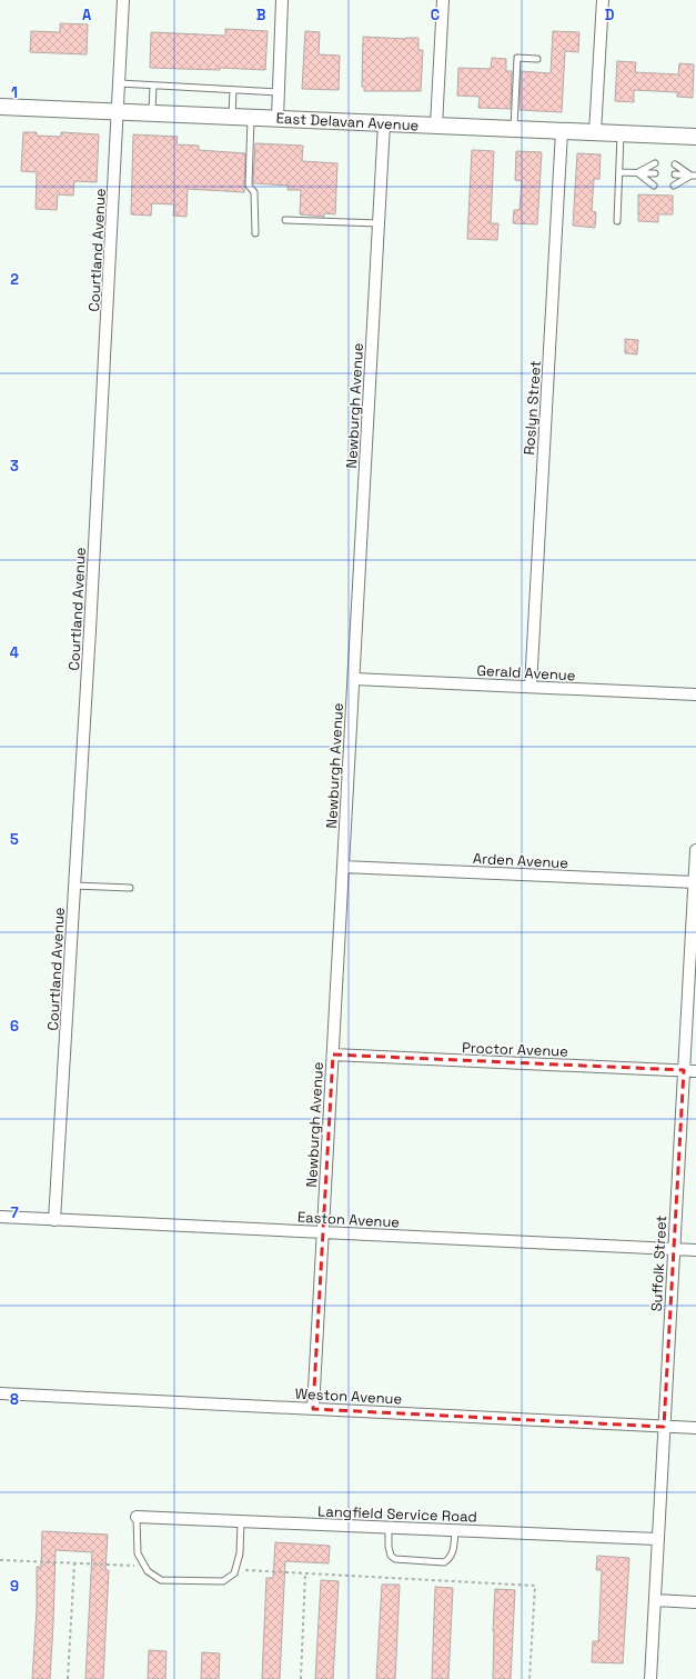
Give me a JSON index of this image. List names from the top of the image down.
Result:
{
  "streets": {
    "street": [
      "East Delavan Avenue",
      "Courtland Avenue",
      "Newburgh Avenue",
      "Roslyn Street",
      "Gerald Avenue",
      "Arden Avenue",
      "Proctor Avenue",
      "Easton Avenue",
      "Suffolk Street",
      "Weston Avenue",
      "Langfield Service Road"
    ]
  },
  "crossings": [
    ["East Delavan Avenue", "Courtland Avenue"],
    ["East Delavan Avenue", "Newburgh Avenue"],
    ["East Delavan Avenue", "Roslyn Street"],
    ["Courtland Avenue", "Easton Avenue"],
    ["Newburgh Avenue", "Gerald Avenue"],
    ["Newburgh Avenue", "Arden Avenue"],
    ["Newburgh Avenue", "Proctor Avenue"],
    ["Newburgh Avenue", "Easton Avenue"],
    ["Newburgh Avenue", "Weston Avenue"],
    ["Roslyn Street", "Gerald Avenue"],
    ["Arden Avenue", "Suffolk Street"],
    ["Proctor Avenue", "Suffolk Street"],
    ["Easton Avenue", "Suffolk Street"],
    ["Suffolk Street", "Weston Avenue"],
    ["Suffolk Street", "Langfield Service Road"]
  ],
  "grid": {
    "columns": [
      "A",
      "B",
      "C",
      "D"
    ],
    "rows": [
      "1",
      "2",
      "3",
      "4",
      "5",
      "6",
      "7",
      "8",
      "9"
    ]
  }
}
